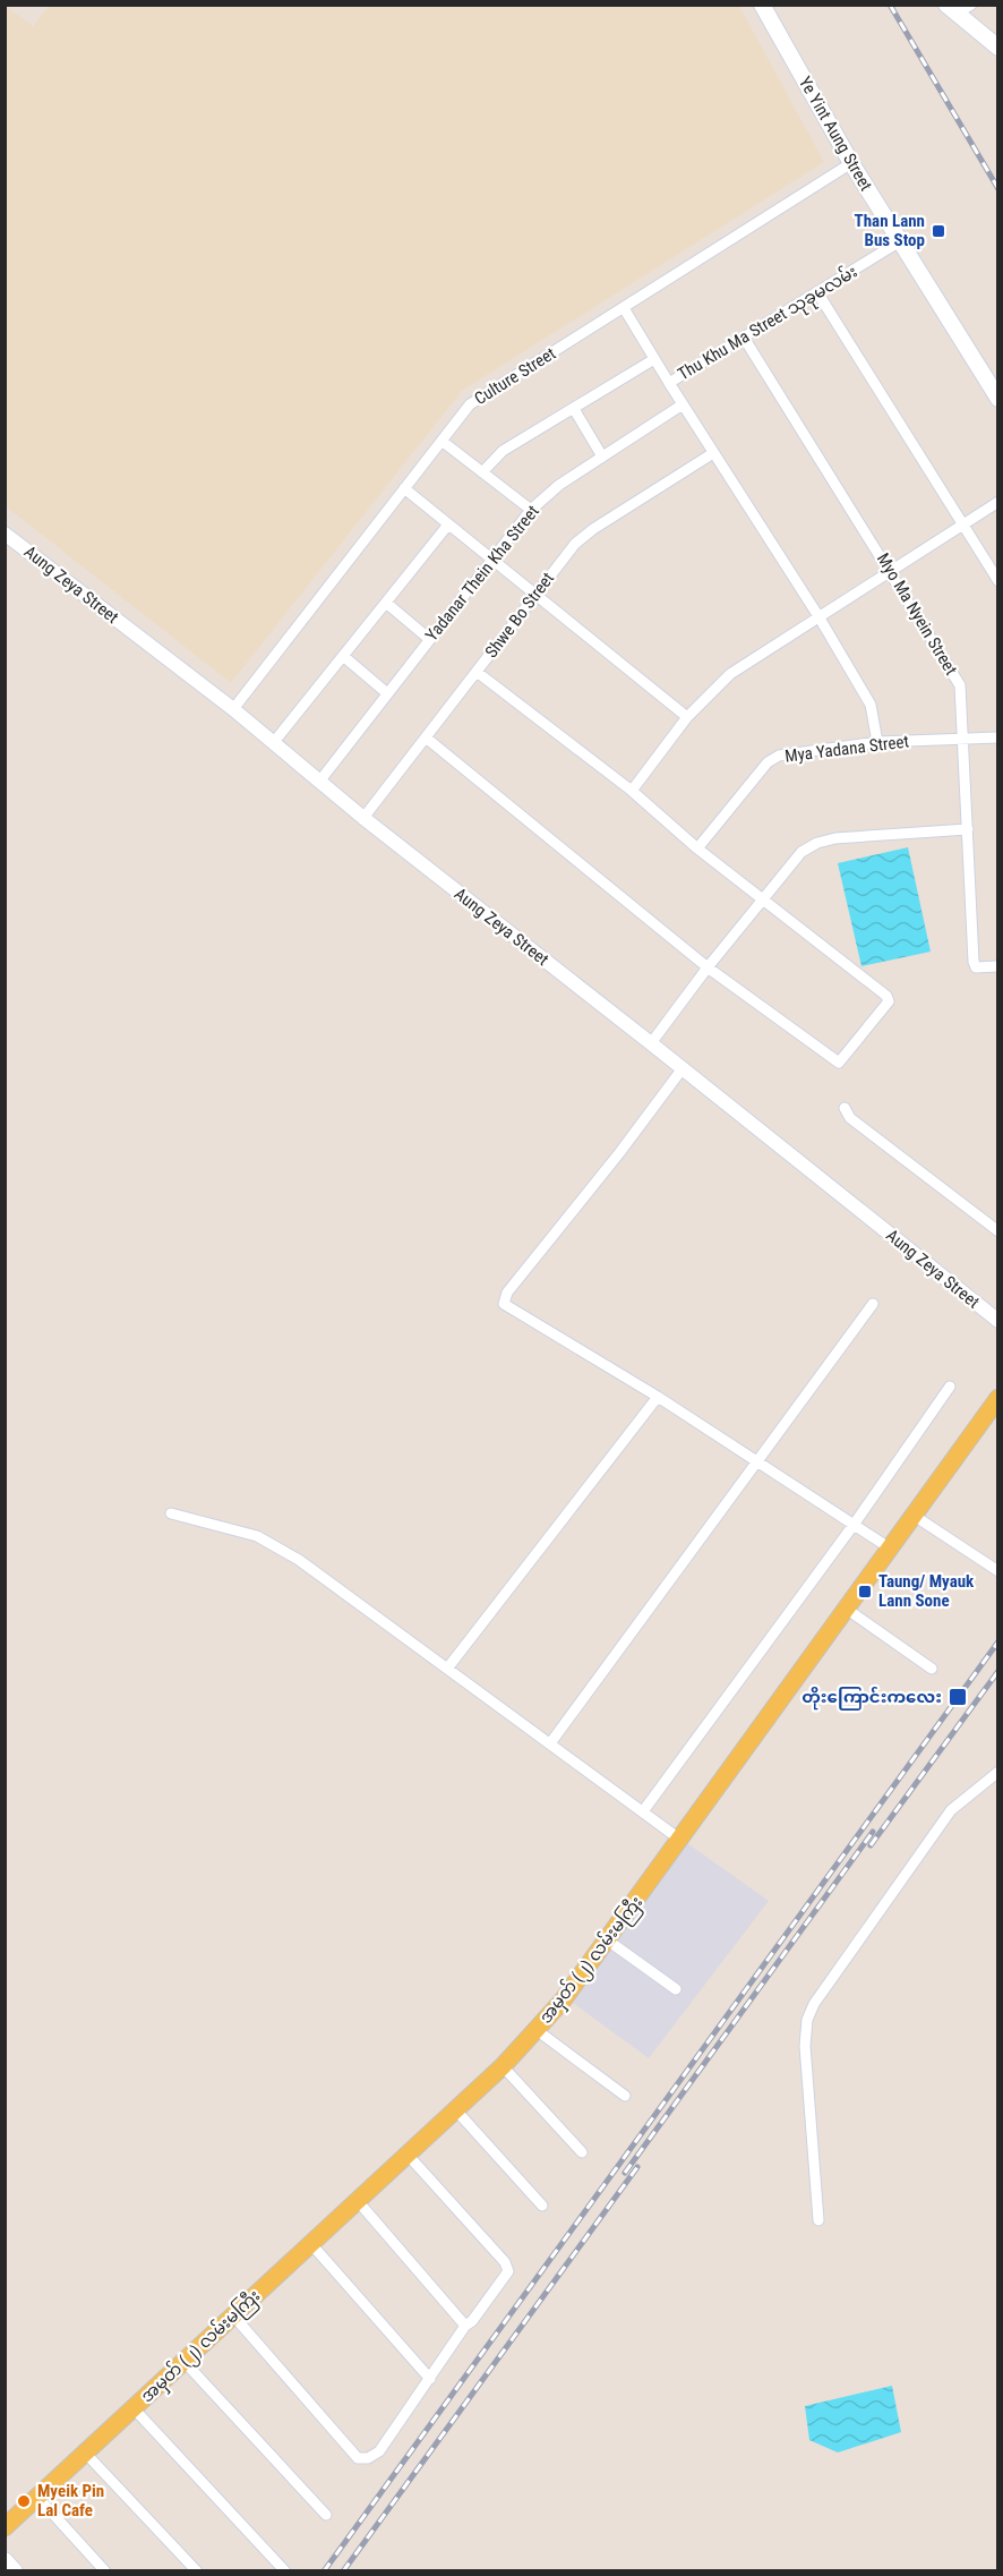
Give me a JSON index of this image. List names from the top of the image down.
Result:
{
  "streets": {
    "main road": ["Ye Yint Aung Street", "အမှတ် (၂) လမ်းမကြီး"],
    "street": [
      "Thu Khu Ma Street သုခုမလမ်း",
      "Culture Street",
      "Yadanar Thein Kha Street",
      "Aung Zeya Street",
      "Myo Ma Nyein Street",
      "Shwe Bo Street",
      "Mya Yadana Street"
    ]
  },
  "crossings": [
    ["Ye Yint Aung Street", "Thu Khu Ma Street သုခုမလမ်း"],
    ["Ye Yint Aung Street", "Culture Street"],
    ["Thu Khu Ma Street သုခုမလမ်း", "Myo Ma Nyein Street"],
    ["Culture Street", "Aung Zeya Street"],
    ["Yadanar Thein Kha Street", "Aung Zeya Street"],
    ["Aung Zeya Street", "Shwe Bo Street"],
    ["Myo Ma Nyein Street", "Mya Yadana Street"]
  ],
  "places": {
    "transit": ["Than Lann Bus Stop", "Taung/ Myauk Lann Sone", "တိုးကြောင်းကလေး"],
    "other": ["Myeik Pin Lal Cafe"]
  }
}
